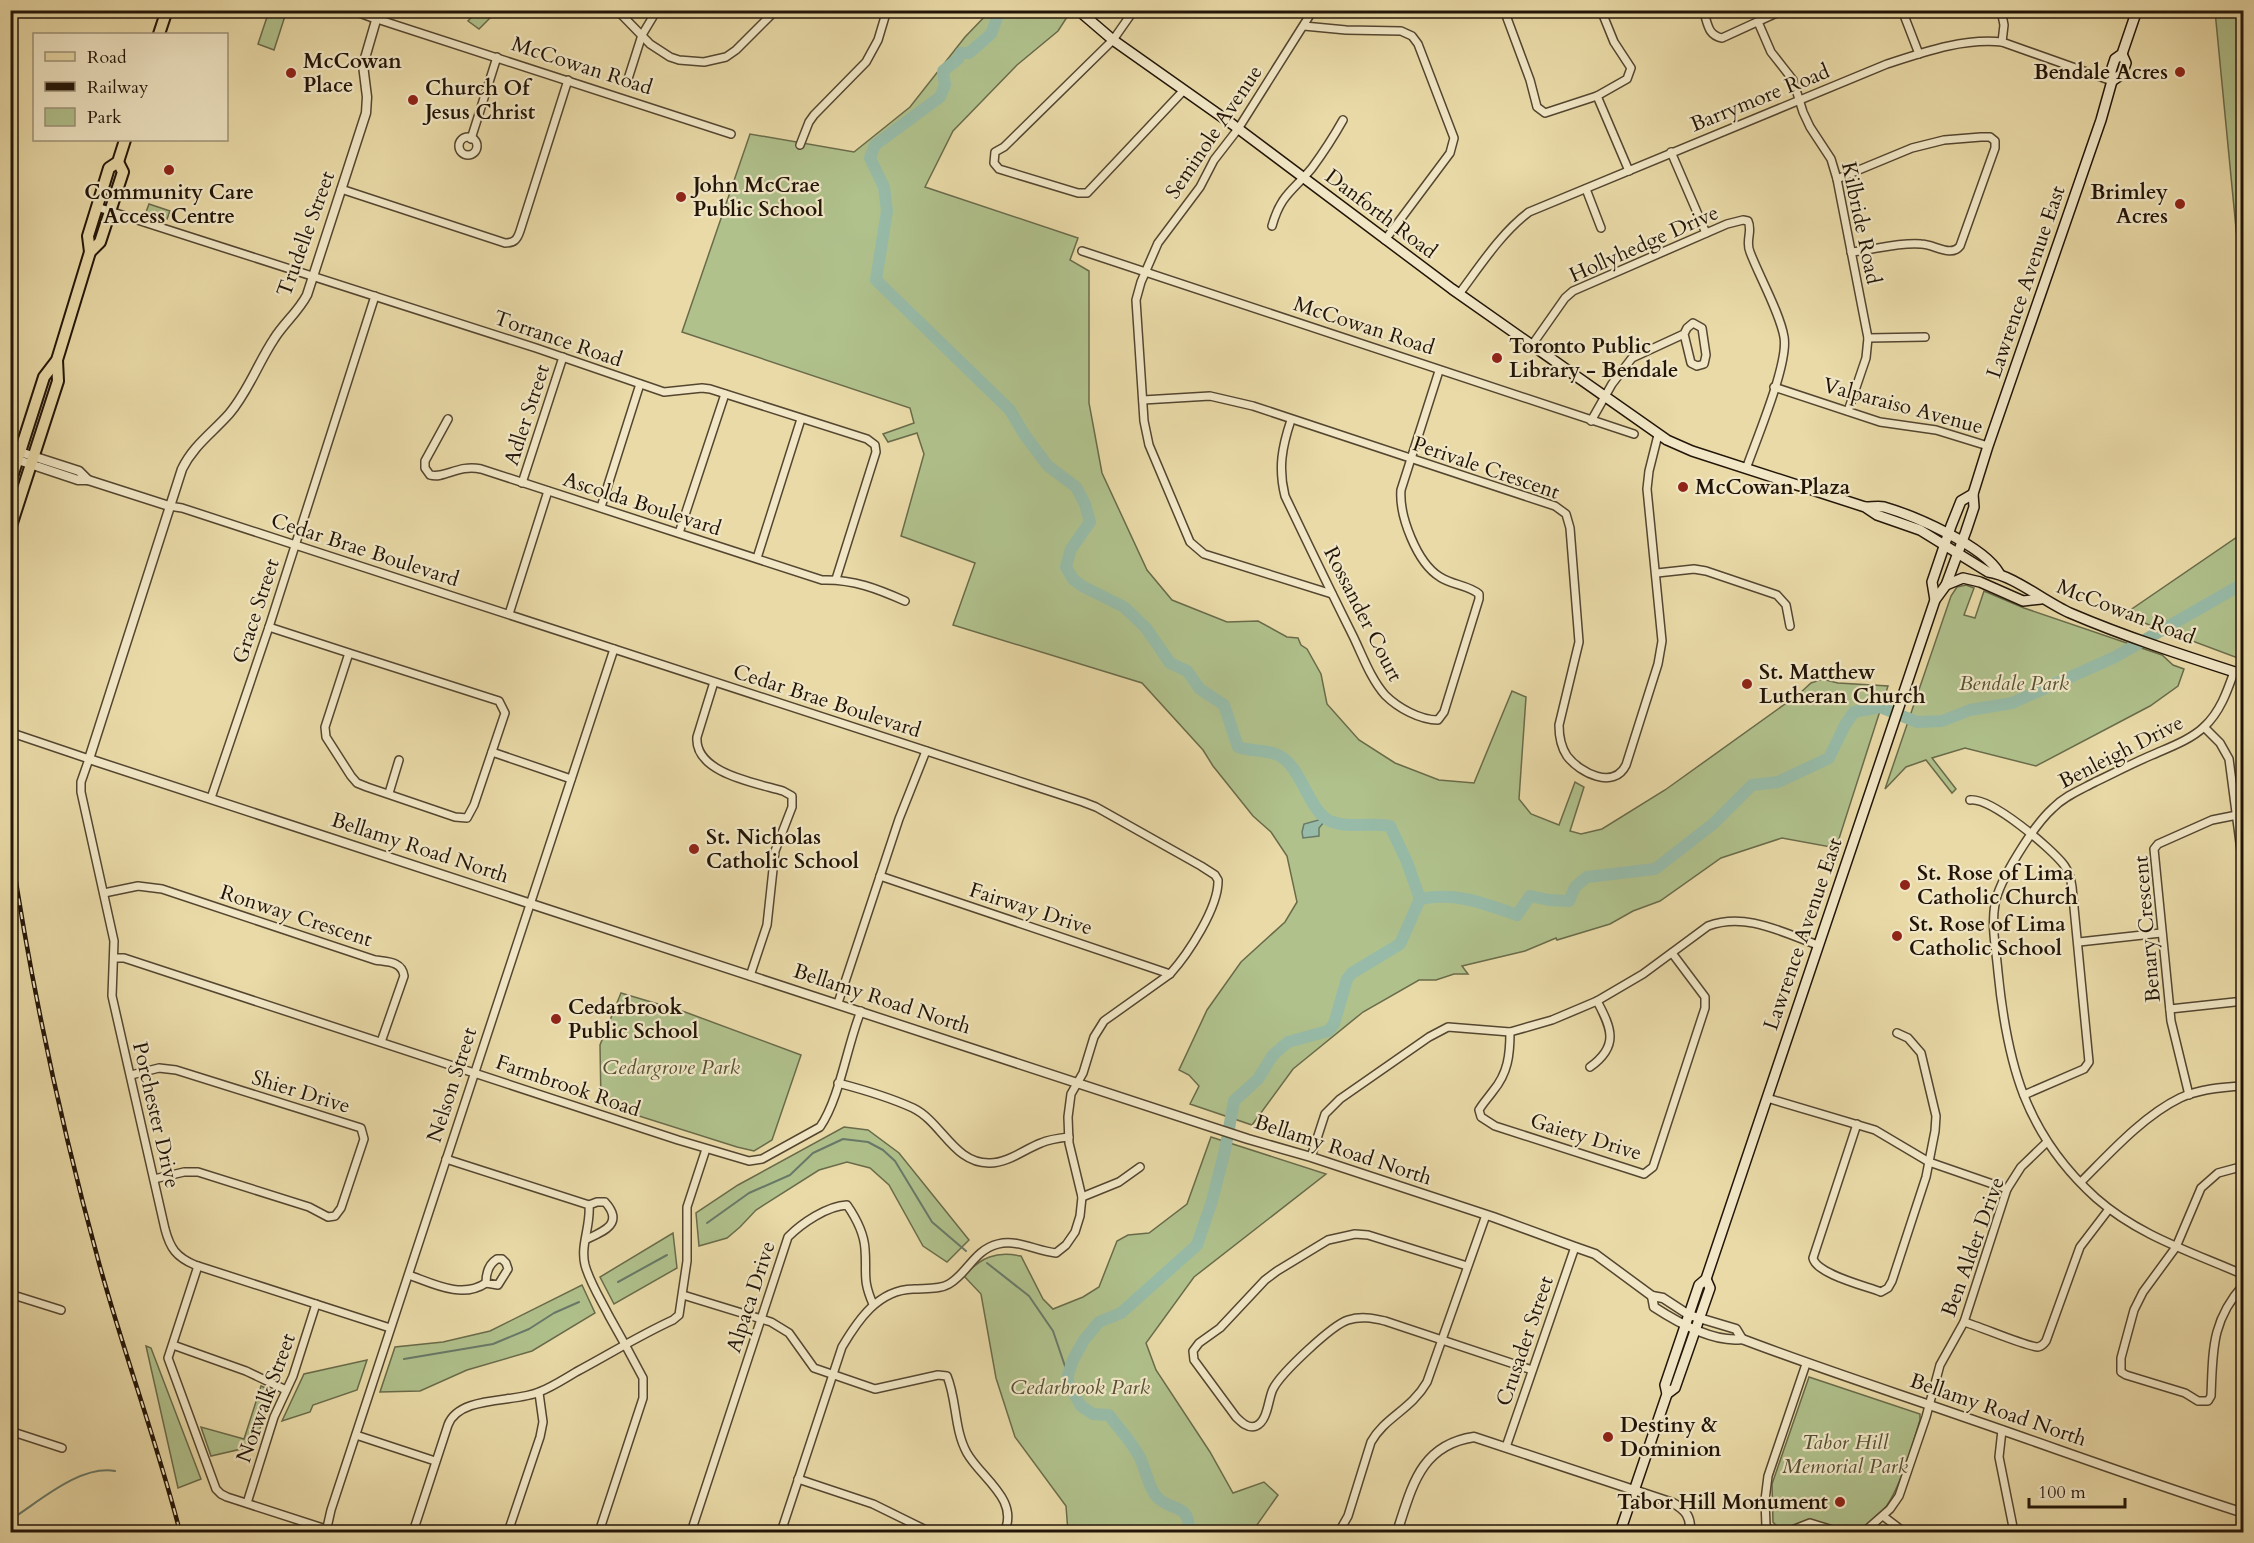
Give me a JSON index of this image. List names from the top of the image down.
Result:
{
  "streets": {
    "main road": ["McCowan Road", "Danforth Road", "Lawrence Avenue East"],
    "street": [
      "Barrymore Road",
      "Seminole Avenue",
      "Kilbride Road",
      "Trudelle Street",
      "Hollyhedge Drive",
      "Torrance Road",
      "Valparaiso Avenue",
      "Adler Street",
      "Perivale Crescent",
      "Ascolda Boulevard",
      "Cedar Brae Boulevard",
      "Grace Street",
      "Rossander Court",
      "Benleigh Drive",
      "Bellamy Road North",
      "Fairway Drive",
      "Ronway Crescent",
      "Benary Crescent",
      "Nelson Street",
      "Farmbrook Road",
      "Shier Drive",
      "Porchester Drive",
      "Gaiety Drive",
      "Ben Alder Drive",
      "Alpaca Drive",
      "Crusader Street",
      "Norwalk Street"
    ]
  },
  "crossings": [
    ["McCowan Road", "Seminole Avenue"],
    ["McCowan Road", "Danforth Road"],
    ["McCowan Road", "Trudelle Street"],
    ["McCowan Road", "Hollyhedge Drive"],
    ["McCowan Road", "Lawrence Avenue East"],
    ["McCowan Road", "Rossander Court"],
    ["McCowan Road", "Benleigh Drive"],
    ["Barrymore Road", "Danforth Road"],
    ["Barrymore Road", "Kilbride Road"],
    ["Barrymore Road", "Lawrence Avenue East"],
    ["Seminole Avenue", "Danforth Road"],
    ["Seminole Avenue", "Perivale Crescent"],
    ["Seminole Avenue", "Rossander Court"],
    ["Danforth Road", "Hollyhedge Drive"],
    ["Danforth Road", "Perivale Crescent"],
    ["Kilbride Road", "Valparaiso Avenue"],
    ["Trudelle Street", "Torrance Road"],
    ["Trudelle Street", "Cedar Brae Boulevard"],
    ["Hollyhedge Drive", "Valparaiso Avenue"],
    ["Lawrence Avenue East", "Valparaiso Avenue"],
    ["Lawrence Avenue East", "Bellamy Road North"],
    ["Torrance Road", "Adler Street"],
    ["Torrance Road", "Ascolda Boulevard"],
    ["Torrance Road", "Grace Street"],
    ["Adler Street", "Ascolda Boulevard"],
    ["Perivale Crescent", "Rossander Court"],
    ["Cedar Brae Boulevard", "Grace Street"],
    ["Cedar Brae Boulevard", "Bellamy Road North"],
    ["Cedar Brae Boulevard", "Fairway Drive"],
    ["Cedar Brae Boulevard", "Nelson Street"],
    ["Grace Street", "Bellamy Road North"],
    ["Benleigh Drive", "Ben Alder Drive"],
    ["Bellamy Road North", "Nelson Street"],
    ["Bellamy Road North", "Farmbrook Road"],
    ["Bellamy Road North", "Porchester Drive"],
    ["Bellamy Road North", "Ben Alder Drive"],
    ["Bellamy Road North", "Crusader Street"],
    ["Ronway Crescent", "Farmbrook Road"],
    ["Ronway Crescent", "Porchester Drive"],
    ["Nelson Street", "Farmbrook Road"],
    ["Nelson Street", "Porchester Drive"],
    ["Farmbrook Road", "Porchester Drive"],
    ["Shier Drive", "Porchester Drive"],
    ["Porchester Drive", "Norwalk Street"]
  ],
  "parks": [
    "Bendale Park",
    "Cedargrove Park",
    "Cedarbrook Park",
    "Tabor Hill Memorial Park"
  ],
  "places": [
    "Bendale Acres",
    "McCowan Place",
    "Church Of Jesus Christ",
    "Community Care Access Centre",
    "John McCrae Public School",
    "Brimley Acres",
    "Toronto Public Library - Bendale",
    "McCowan Plaza",
    "St. Matthew Lutheran Church",
    "St. Nicholas Catholic School",
    "St. Rose of Lima Catholic Church",
    "St. Rose of Lima Catholic School",
    "Cedarbrook Public School",
    "Destiny & Dominion",
    "Tabor Hill Monument"
  ],
  "legend": ["Road", "Railway", "Park"],
  "scale_bar": "100 m"
}
